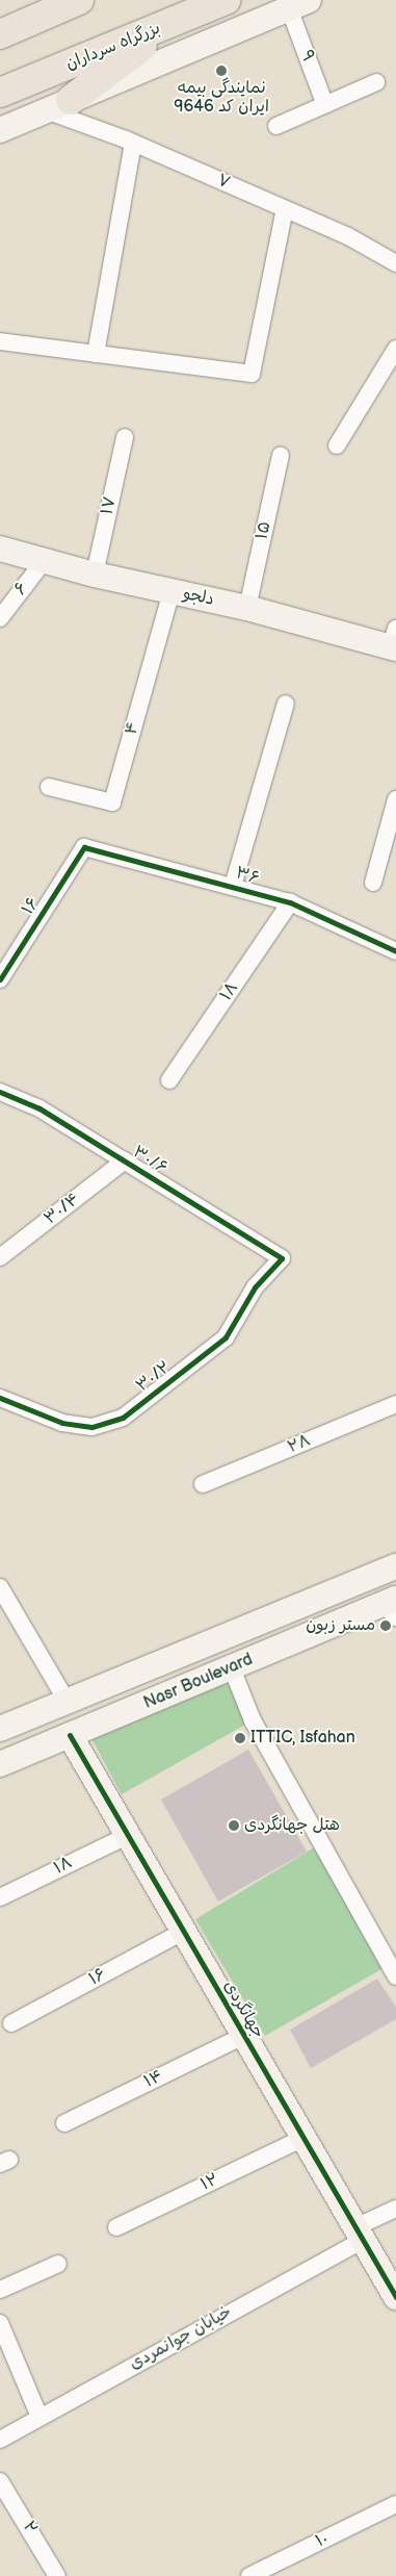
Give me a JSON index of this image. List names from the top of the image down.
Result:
{
  "streets": {
    "highway": ["بزرگراه سرداران"],
    "main road": ["دلجو", "Nasr Boulevard", "جهانگردی"],
    "street": [
      "۹",
      "۷",
      "۱۷",
      "۱۵",
      "۶",
      "۴",
      "۳۶",
      "۱۶",
      "۱۸",
      "۳۰/۶",
      "۳۰/۴",
      "۳۰/۲",
      "۲۸",
      "۱۴",
      "۱۲",
      "خیابان جوانمردی",
      "۲",
      "۱۰"
    ]
  },
  "crossings": [
    ["۱۷", "دلجو"],
    ["۱۵", "دلجو"],
    ["۶", "دلجو"],
    ["دلجو", "۴"],
    ["۳۶", "۱۶"],
    ["۳۶", "۱۸"],
    ["۱۶", "جهانگردی"],
    ["۱۸", "جهانگردی"],
    ["۳۰/۶", "۳۰/۴"],
    ["۳۰/۶", "۳۰/۲"],
    ["Nasr Boulevard", "جهانگردی"],
    ["جهانگردی", "۱۴"],
    ["جهانگردی", "۱۲"],
    ["جهانگردی", "خیابان جوانمردی"]
  ],
  "places": [
    "نمایندگی بیمه ایران کد 9646",
    "مستر زبون",
    "ITTIC, Isfahan",
    "هتل جهانگردی"
  ]
}
